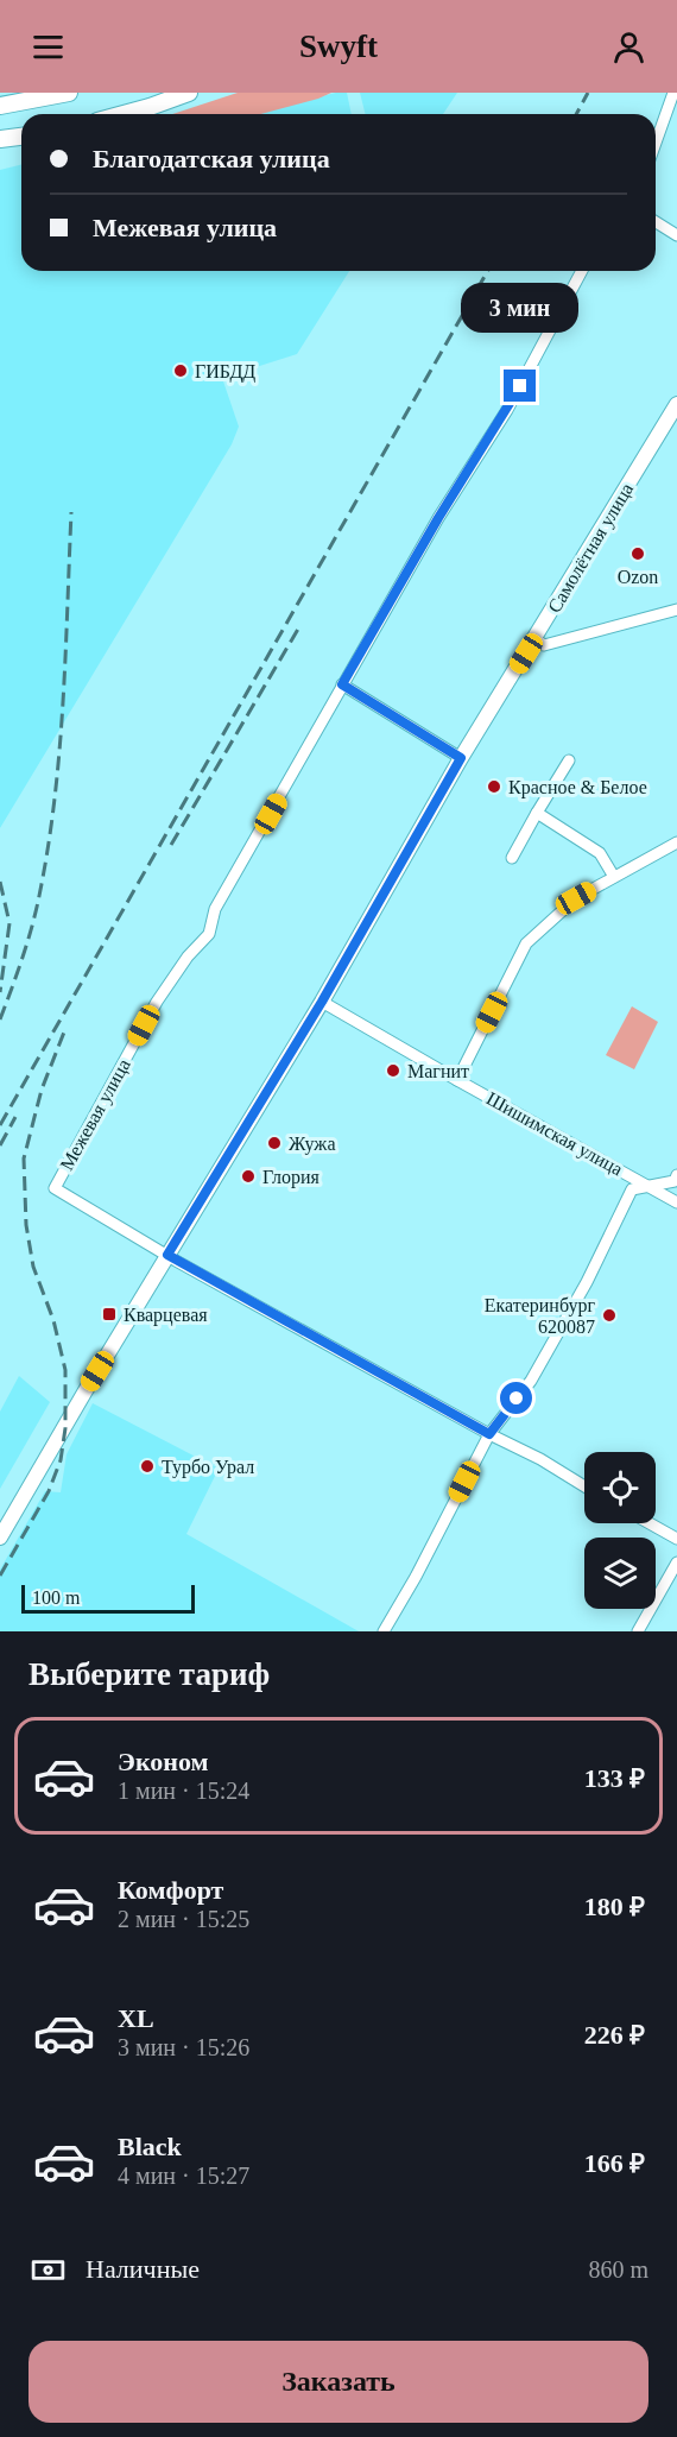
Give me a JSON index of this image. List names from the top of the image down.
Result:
{
  "streets": {
    "main road": ["Самолётная улица"],
    "street": ["Межевая улица", "Шишимская улица"]
  },
  "crossings": [
    ["Самолётная улица", "Межевая улица"],
    ["Самолётная улица", "Шишимская улица"]
  ],
  "places": {
    "other": [
      "ГИБДД",
      "Ozon",
      "Красное & Белое",
      "Магнит",
      "Жужа",
      "Глория",
      "Екатеринбург 620087",
      "Турбо Урал"
    ],
    "transit": ["Кварцевая"]
  },
  "scale_bar": "100 m",
  "page": {
    "header": "Swyft",
    "banner": ["Благодатская улица", "Межевая улица"],
    "bubble": "3 мин",
    "scale": "100 m",
    "heading": "Выберите тариф",
    "list": [
      {
        "name": "Эконом",
        "note": "1 мин · 15:24",
        "value": "133 ₽"
      },
      {
        "name": "Комфорт",
        "note": "2 мин · 15:25",
        "value": "180 ₽"
      },
      {
        "name": "XL",
        "note": "3 мин · 15:26",
        "value": "226 ₽"
      },
      {
        "name": "Black",
        "note": "4 мин · 15:27",
        "value": "166 ₽"
      }
    ],
    "pay": ["Наличные", "860 m"],
    "buttons": "Заказать"
  }
}
